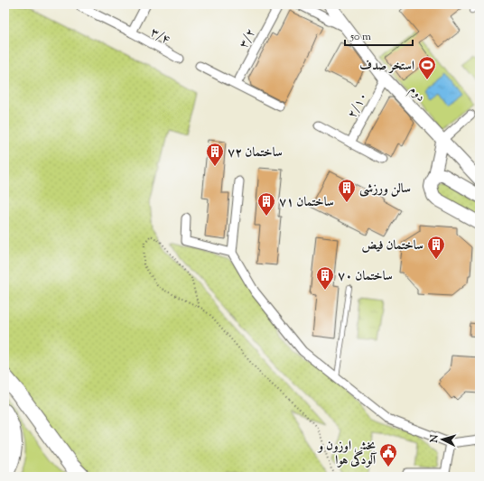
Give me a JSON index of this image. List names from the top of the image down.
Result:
{
  "streets": {
    "main road": ["دوم"],
    "street": ["۳/۴", "۳/۲", "۲/۱۰"]
  },
  "crossings": [
    ["دوم", "۲/۱۰"]
  ],
  "places": {
    "sports": ["استخر صدف"],
    "building": [
      "ساختمان ۷۲",
      "سالن ورزشی",
      "ساختمان ۷۱",
      "ساختمان فیض",
      "ساختمان ۷۰"
    ],
    "public building": ["بخش اوزون و آلودگی هوا"]
  },
  "scale_bar": "50 m",
  "north": "left"
}
